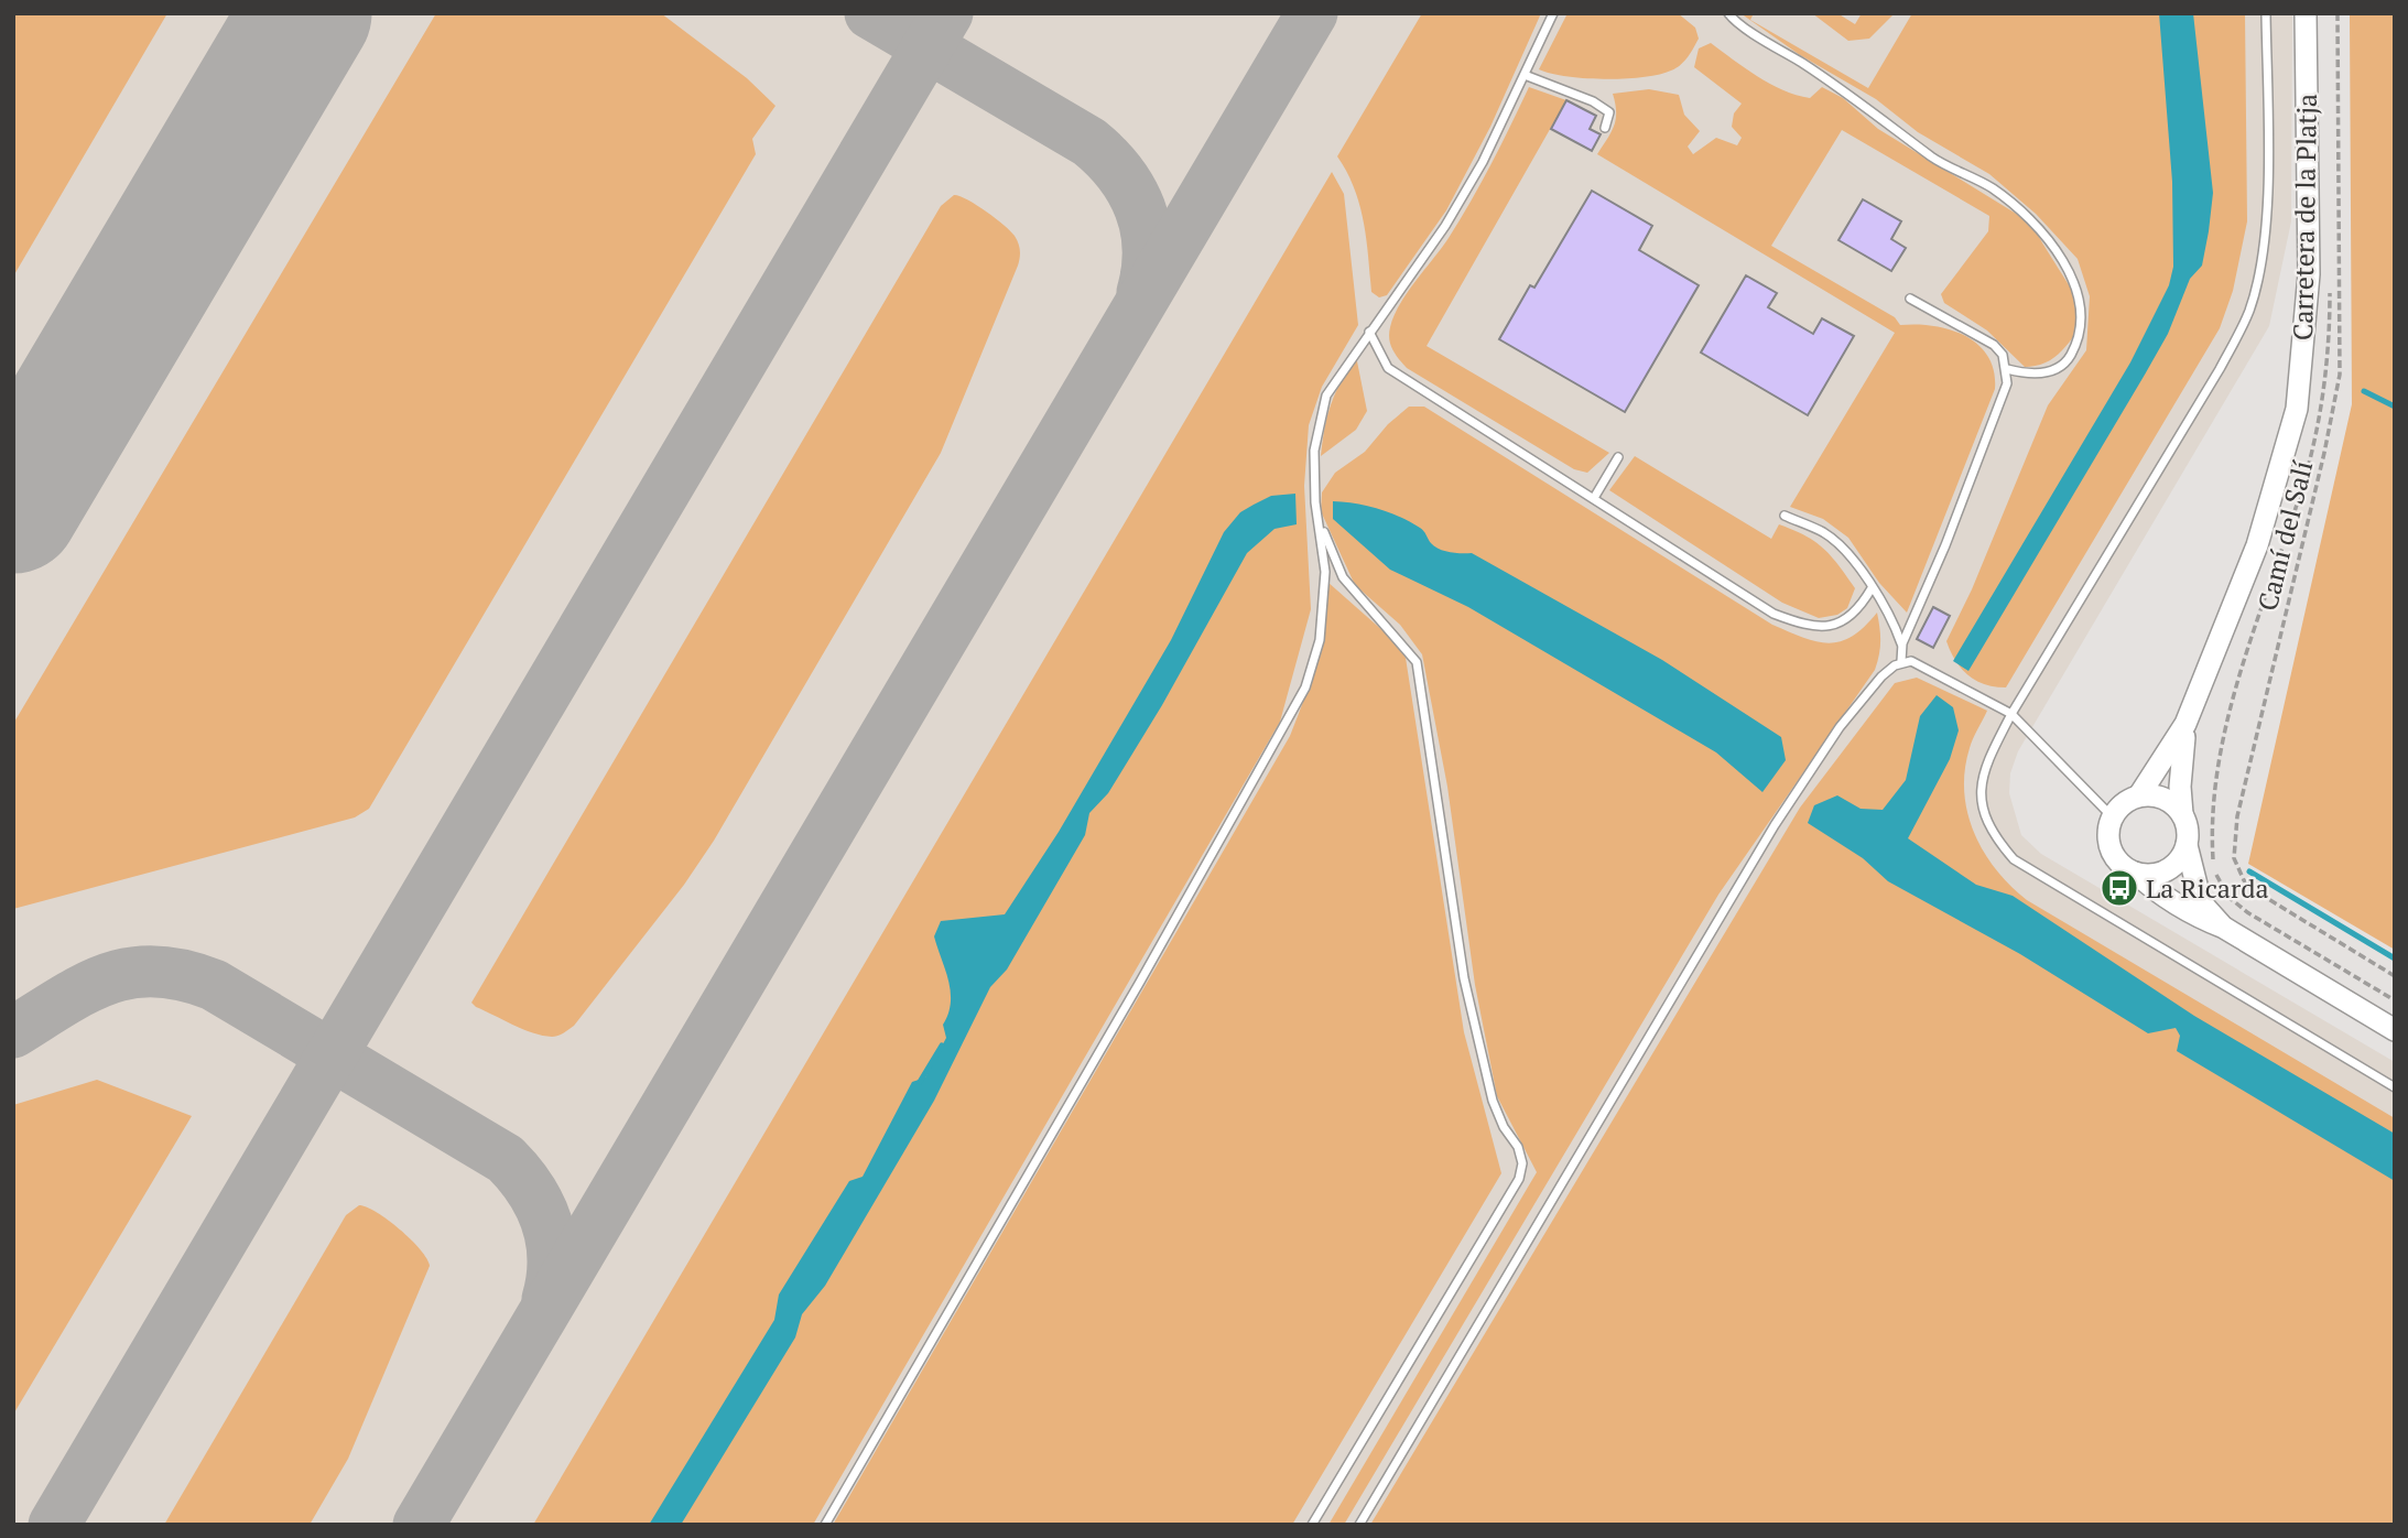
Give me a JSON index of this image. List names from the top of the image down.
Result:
{
  "streets": {
    "street": ["Carretera de la Platja"],
    "path": ["Camí del Salí"]
  },
  "places": {
    "bus stop": ["La Ricarda"]
  }
}
